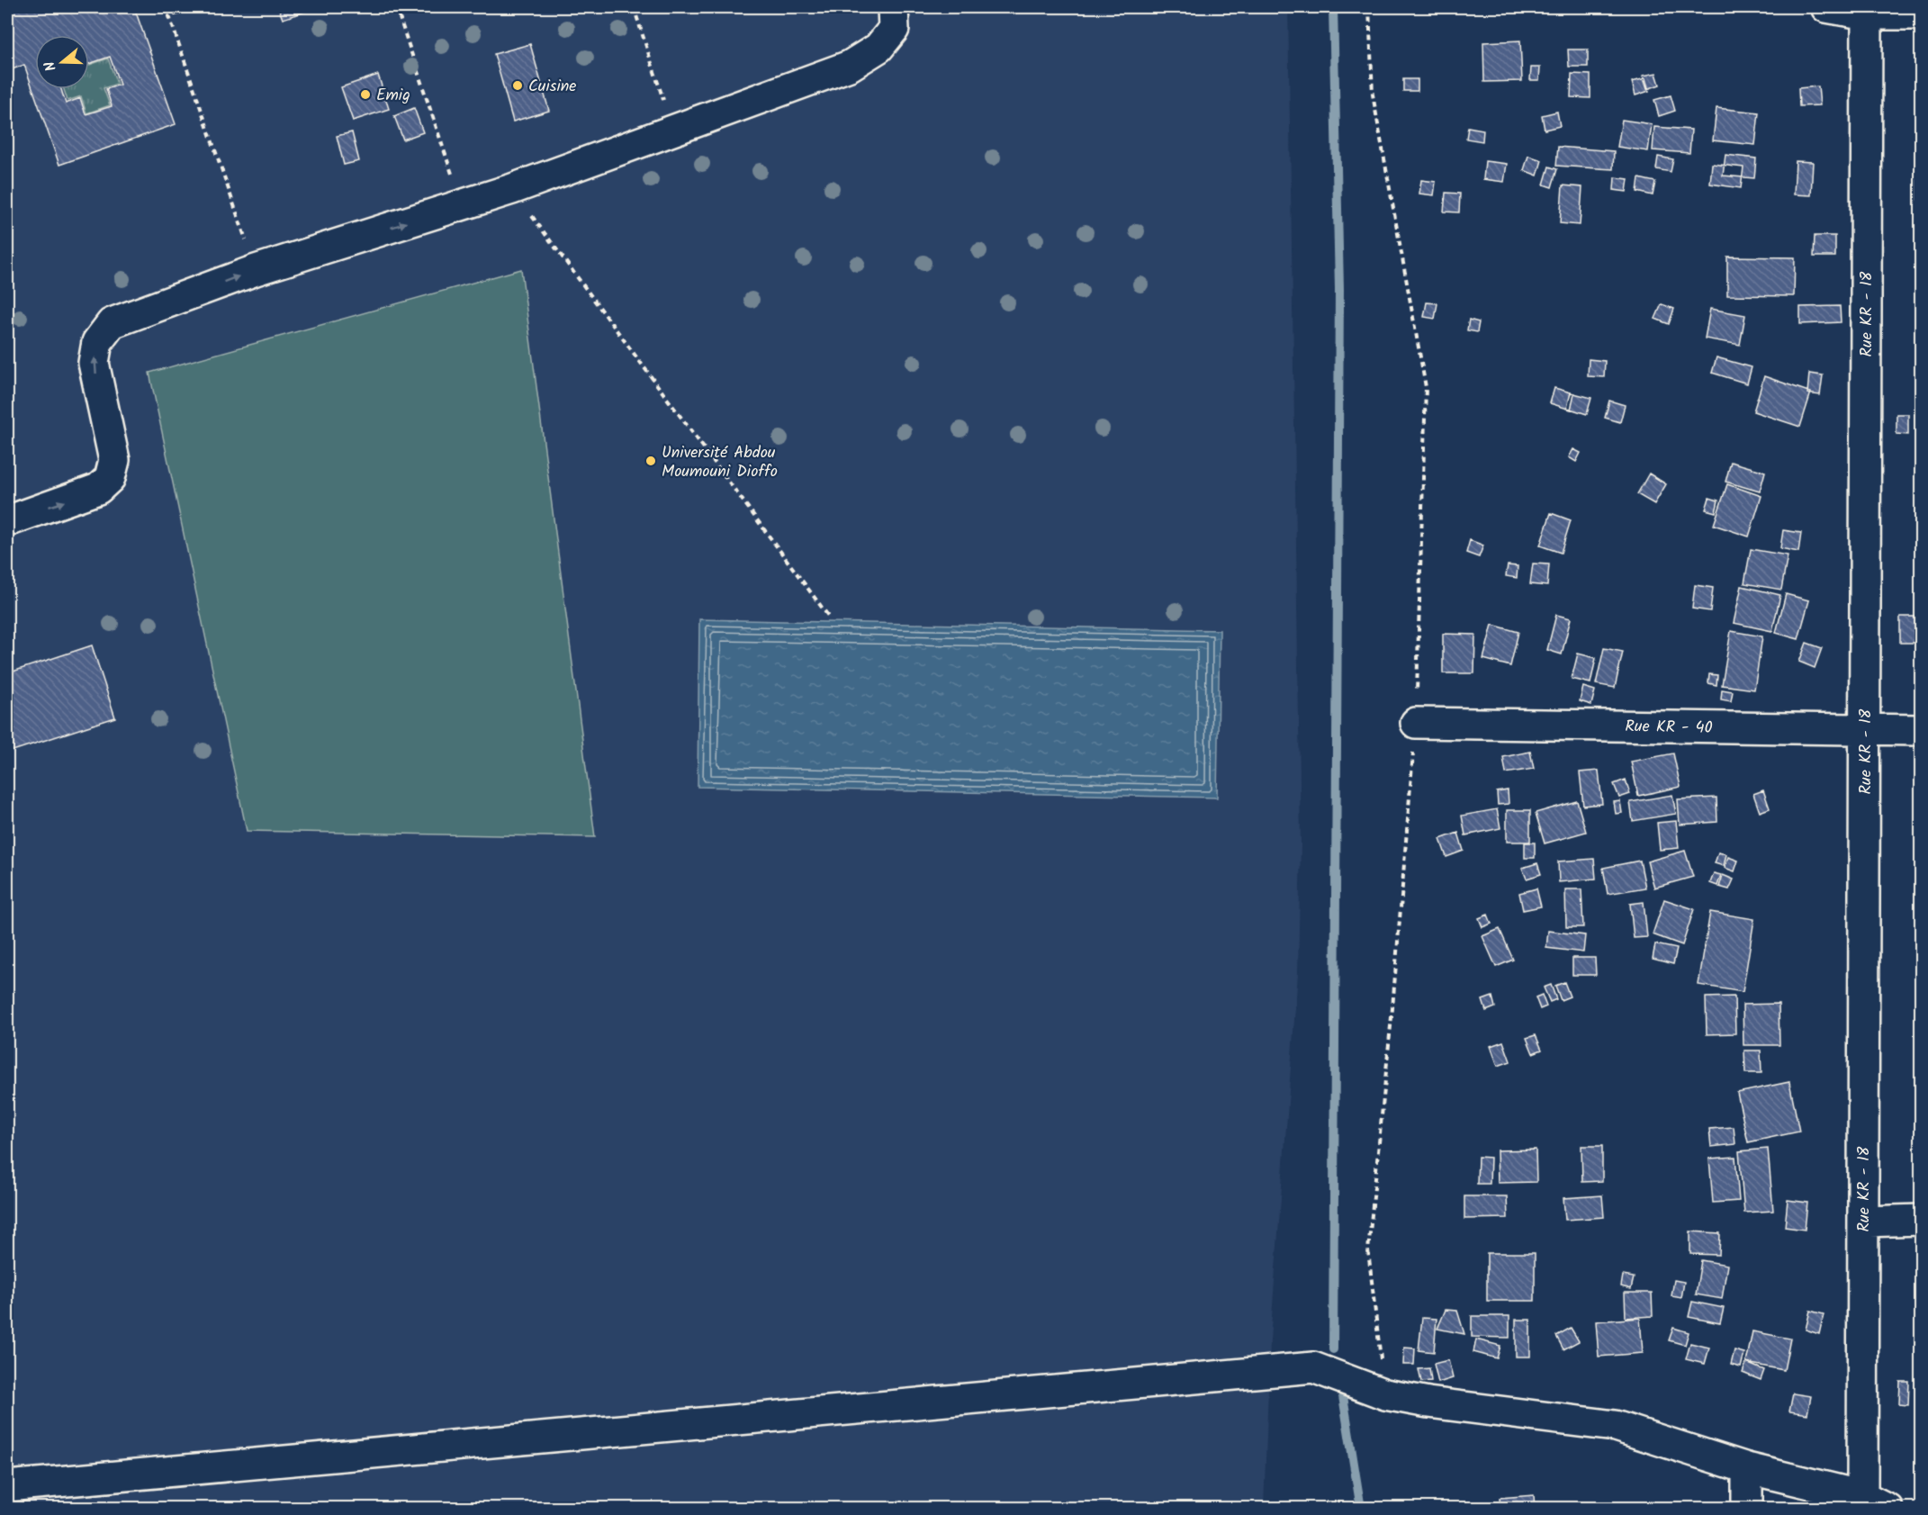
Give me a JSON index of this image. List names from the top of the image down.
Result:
{
  "streets": {
    "street": ["Rue KR - 18", "Rue KR - 40"]
  },
  "crossings": [
    ["Rue KR - 18", "Rue KR - 40"]
  ],
  "places": ["Cuisine", "Emig", "Université Abdou Moumouni Dioffo"],
  "north": "left"
}
